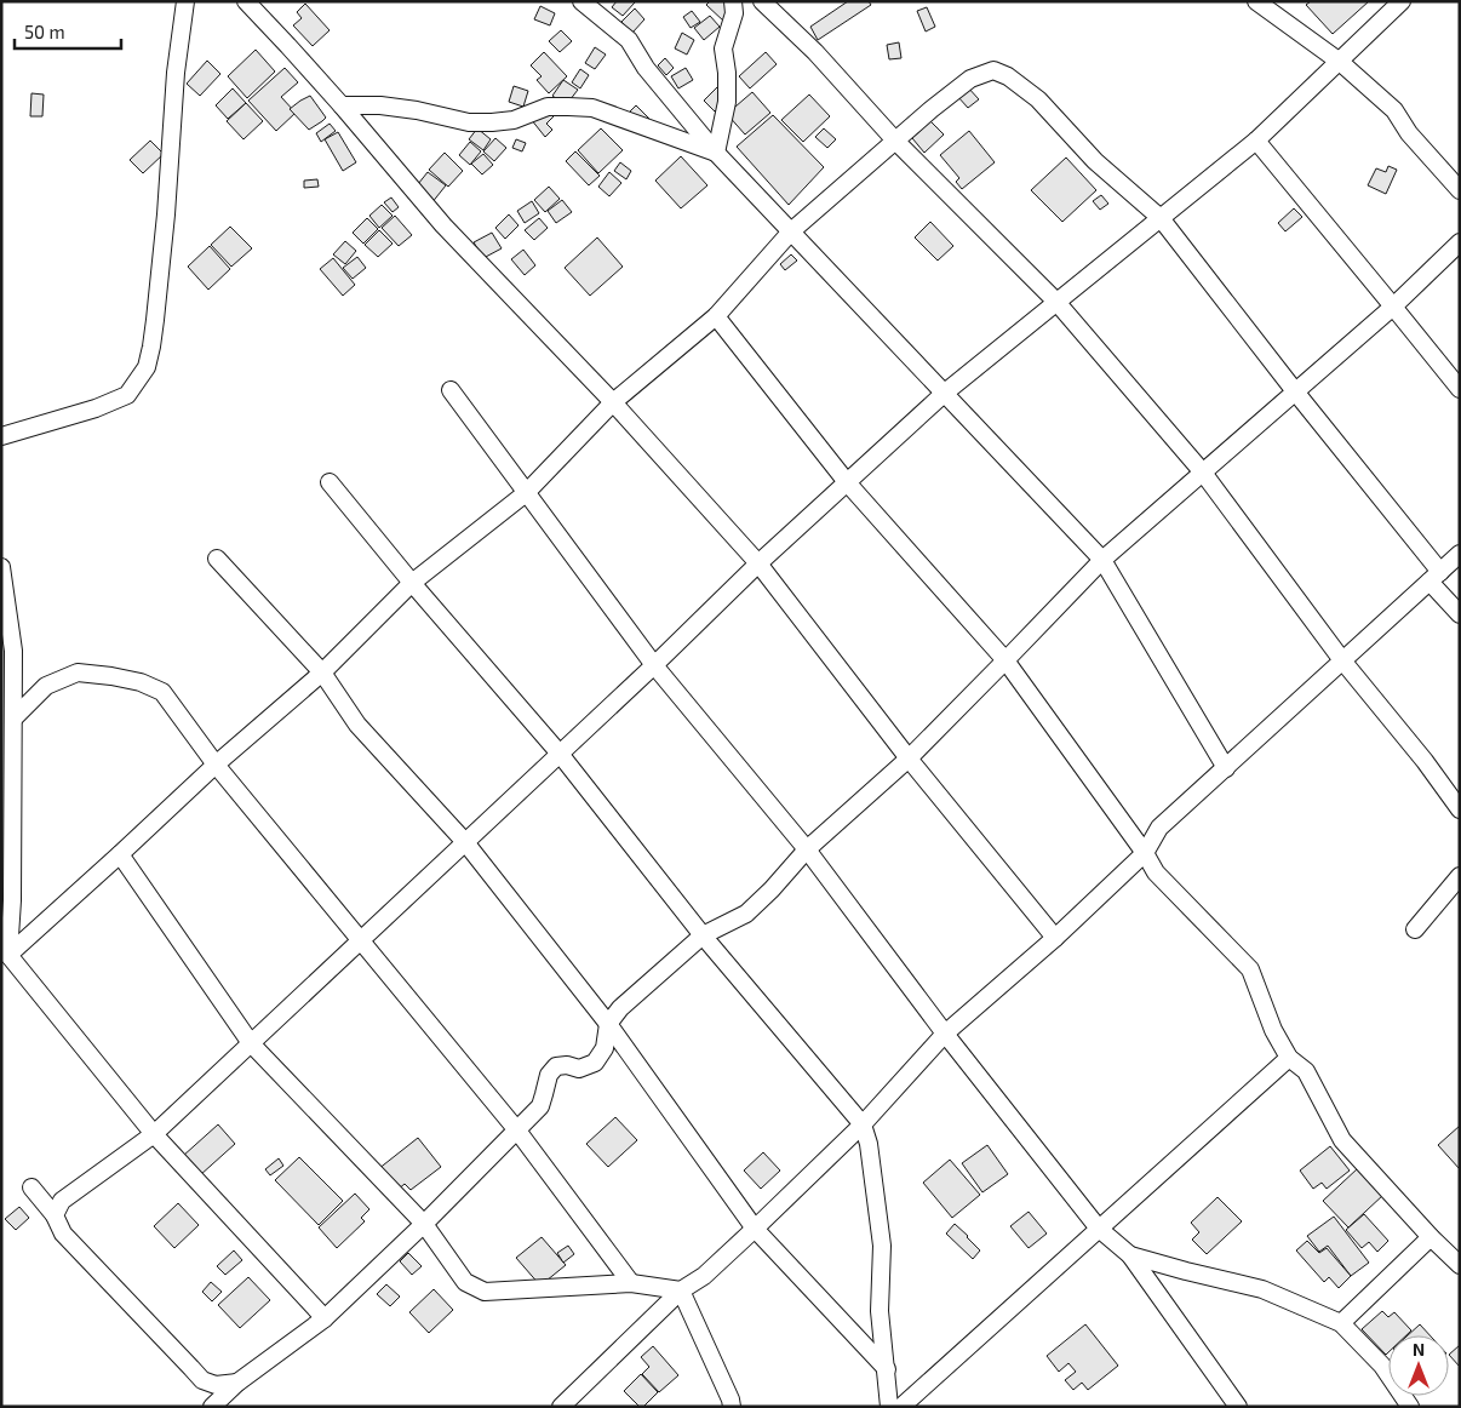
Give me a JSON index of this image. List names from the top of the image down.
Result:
{
  "scale_bar": "50 m",
  "north": "top"
}
